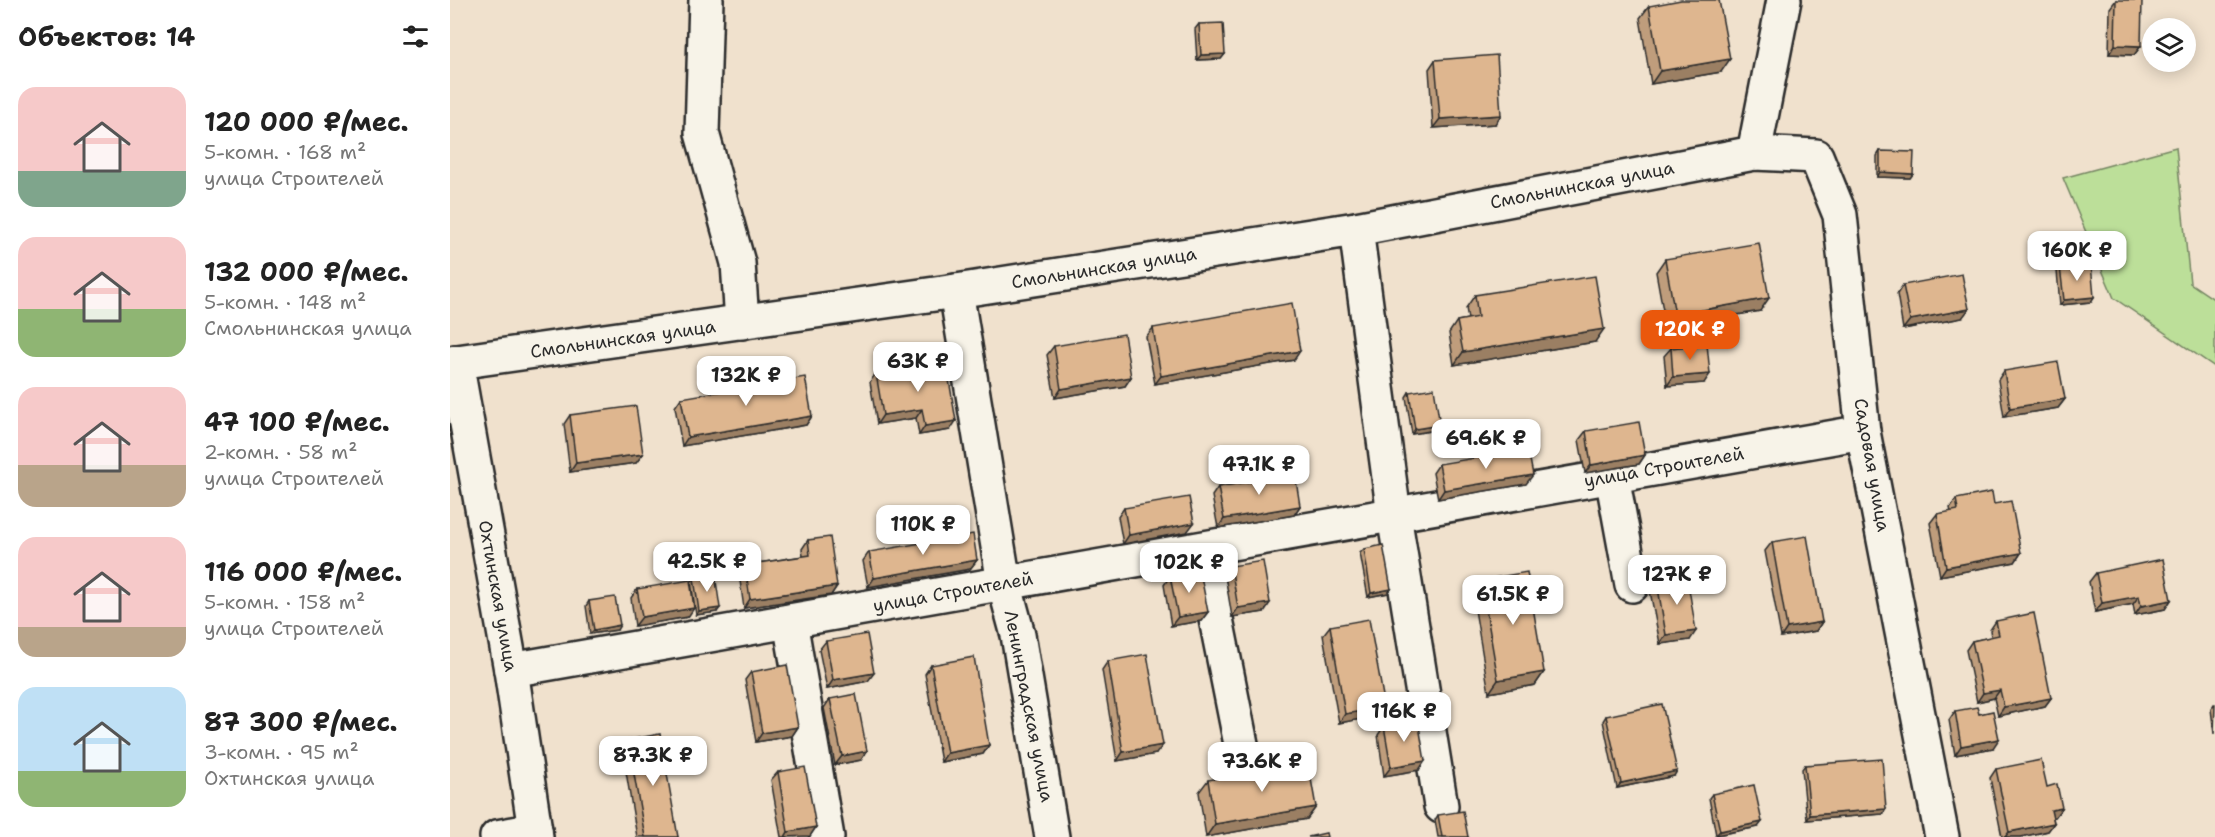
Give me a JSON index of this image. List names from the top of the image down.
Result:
{
  "streets": {
    "street": [
      "Смольнинская улица",
      "Садовая улица",
      "улица Строителей",
      "Охтинская улица",
      "Ленинградская улица"
    ]
  },
  "crossings": [
    ["Смольнинская улица", "Садовая улица"],
    ["Смольнинская улица", "Охтинская улица"],
    ["Смольнинская улица", "Ленинградская улица"],
    ["Садовая улица", "улица Строителей"],
    ["улица Строителей", "Охтинская улица"],
    ["улица Строителей", "Ленинградская улица"]
  ],
  "page": {
    "heading": "Объектов: 14",
    "list": [
      {
        "name": "120 000 ₽/мес.",
        "note": "5-комн. · 168 m² · улица Строителей"
      },
      {
        "name": "132 000 ₽/мес.",
        "note": "5-комн. · 148 m² · Смольнинская улица"
      },
      {
        "name": "47 100 ₽/мес.",
        "note": "2-комн. · 58 m² · улица Строителей"
      },
      {
        "name": "116 000 ₽/мес.",
        "note": "5-комн. · 158 m² · улица Строителей"
      },
      {
        "name": "87 300 ₽/мес.",
        "note": "3-комн. · 95 m² · Охтинская улица"
      }
    ],
    "price": [
      "160K ₽",
      "120K ₽",
      "63K ₽",
      "132K ₽",
      "69.6K ₽",
      "47.1K ₽",
      "110K ₽",
      "42.5K ₽",
      "102K ₽",
      "127K ₽",
      "61.5K ₽",
      "116K ₽",
      "87.3K ₽",
      "73.6K ₽"
    ]
  }
}
